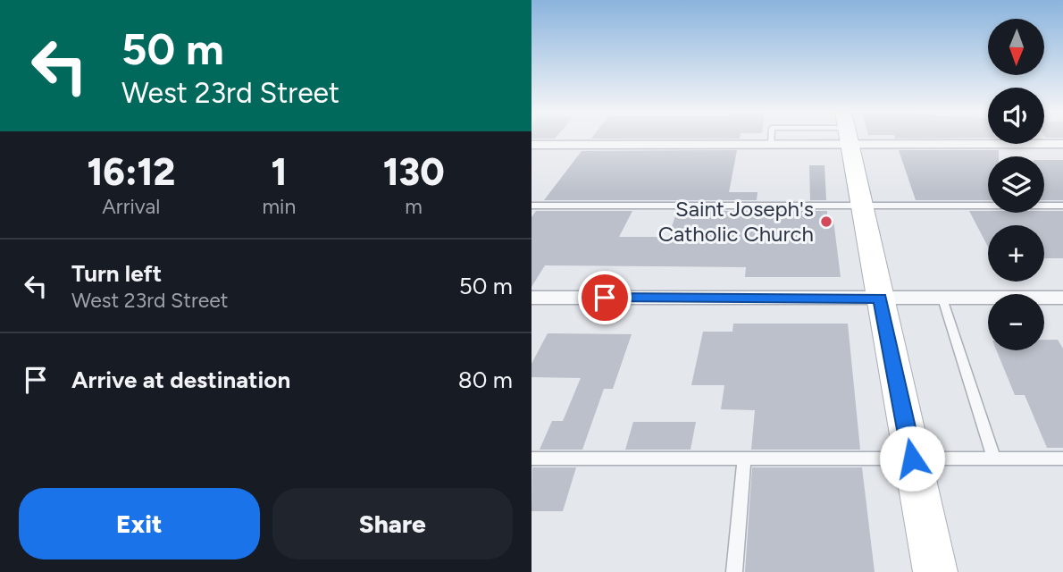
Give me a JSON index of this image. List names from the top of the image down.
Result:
{
  "places": ["Saint Joseph's Catholic Church"],
  "north": "bottom",
  "page": {
    "turn": ["50 m", "West 23rd Street"],
    "map_buttons": ["+", "−"],
    "eta": [
      "16:12",
      "Arrival",
      "1",
      "min",
      "130",
      "m"
    ],
    "list": [
      {
        "name": "Turn left",
        "note": "West 23rd Street",
        "value": "50 m"
      },
      {
        "name": "Arrive at destination",
        "value": "80 m"
      }
    ],
    "buttons": ["Exit", "Share"]
  }
}
